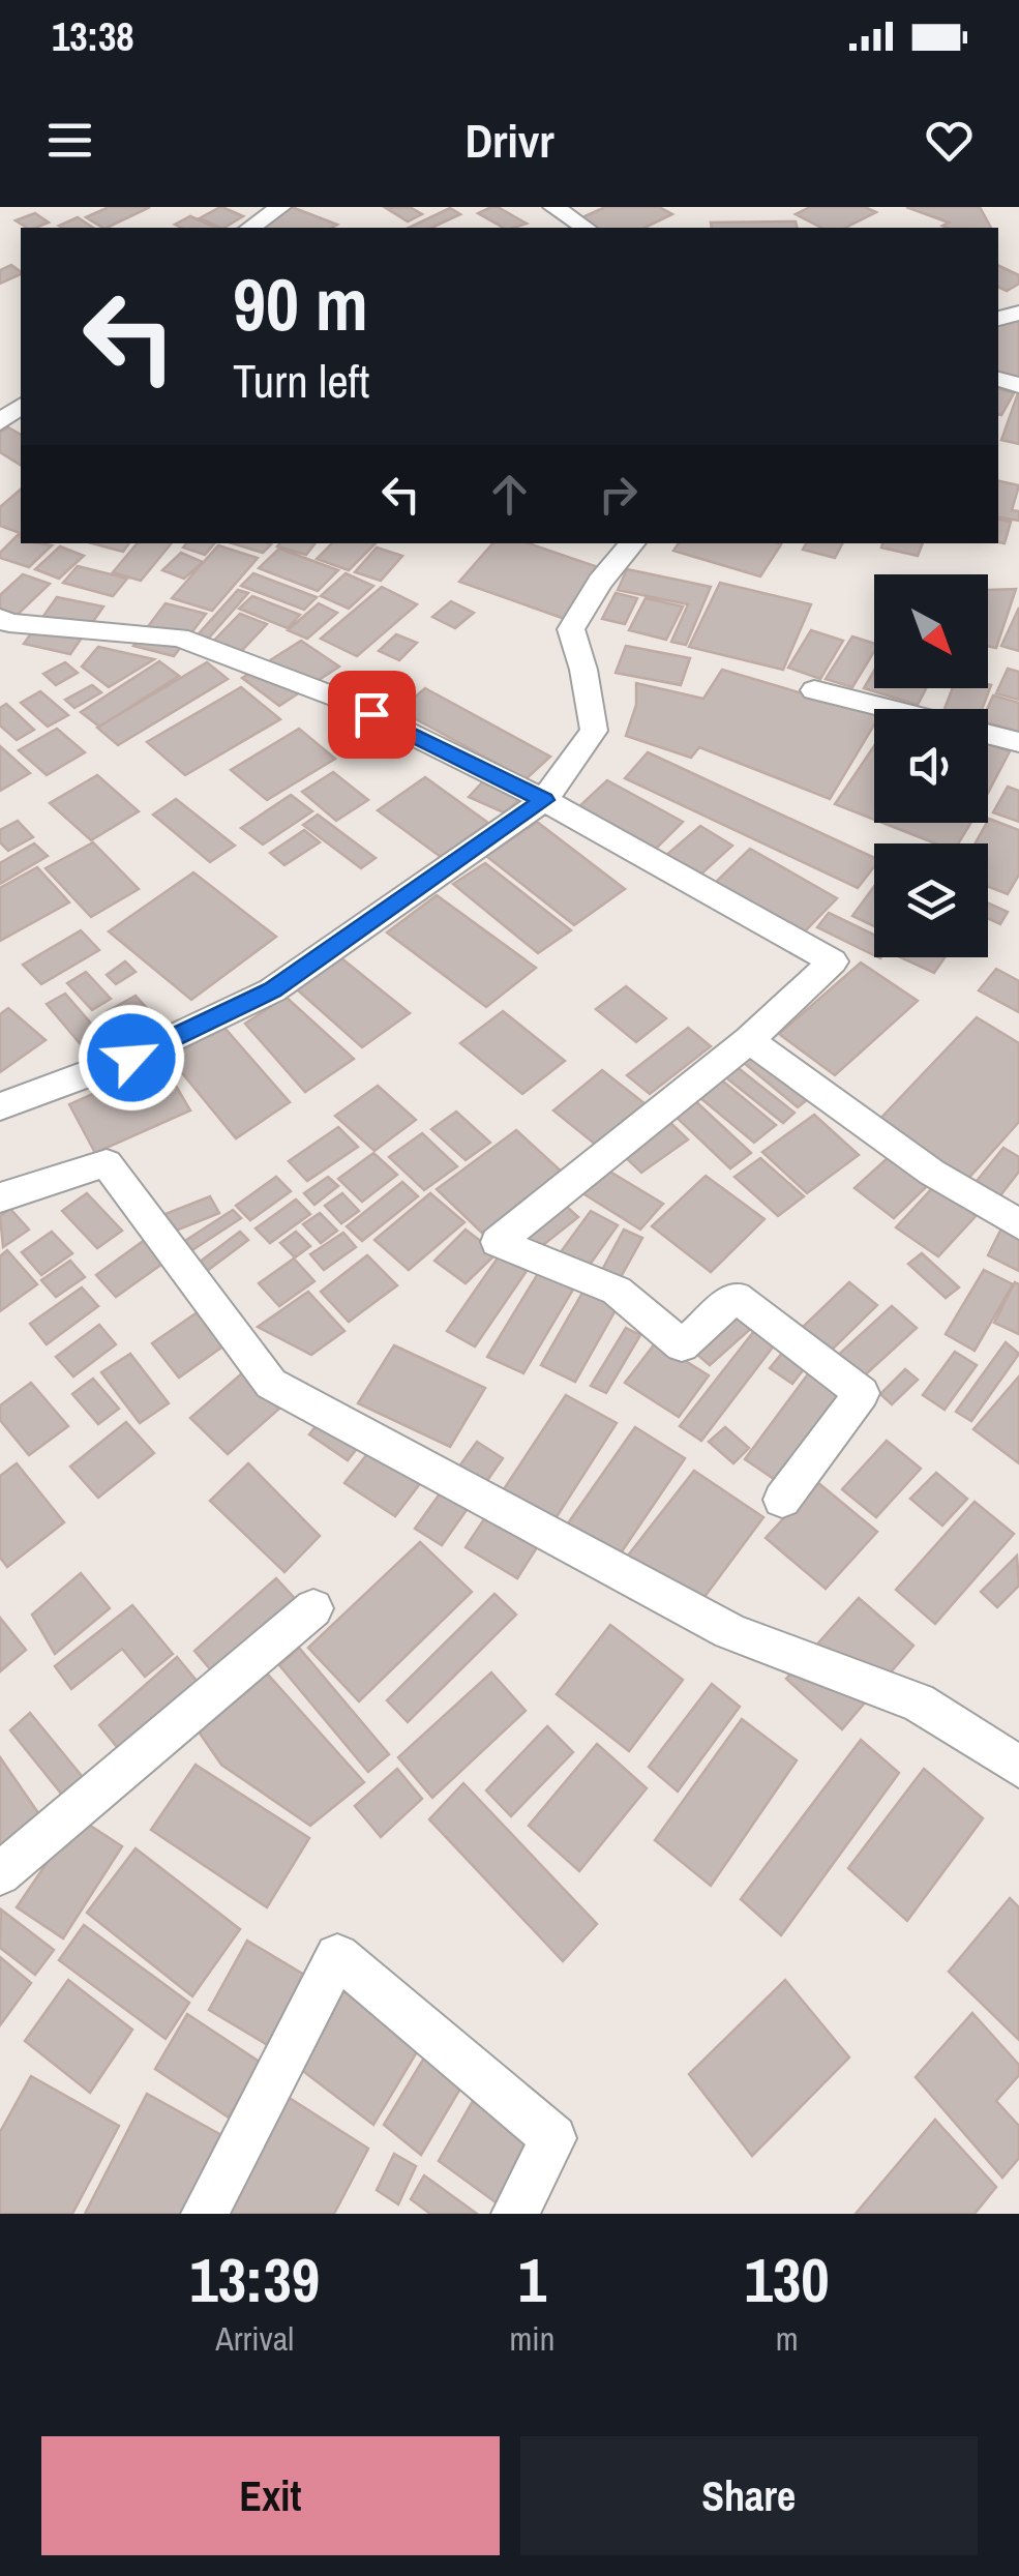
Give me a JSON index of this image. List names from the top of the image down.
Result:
{
  "north": "bottom right",
  "page": {
    "status": "13:38",
    "header": "Drivr",
    "turn": ["90 m", "Turn left"],
    "eta": [
      "13:39",
      "Arrival",
      "1",
      "min",
      "130",
      "m"
    ],
    "buttons": ["Exit", "Share"]
  }
}
